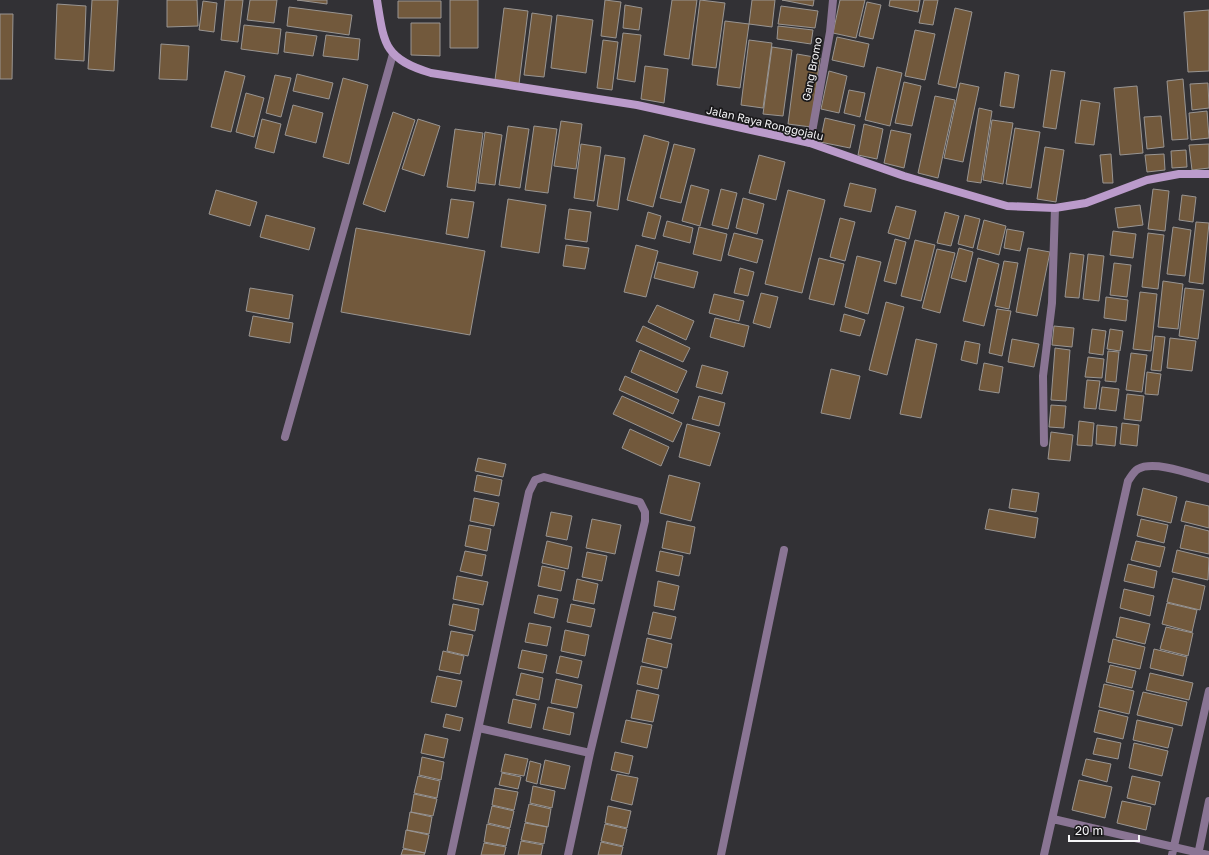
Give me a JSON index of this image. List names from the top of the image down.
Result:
{
  "streets": {
    "street": ["Gang Bromo", "Jalan Raya Ronggojalu"]
  },
  "crossings": [
    ["Gang Bromo", "Jalan Raya Ronggojalu"]
  ],
  "scale_bar": "20 m"
}
